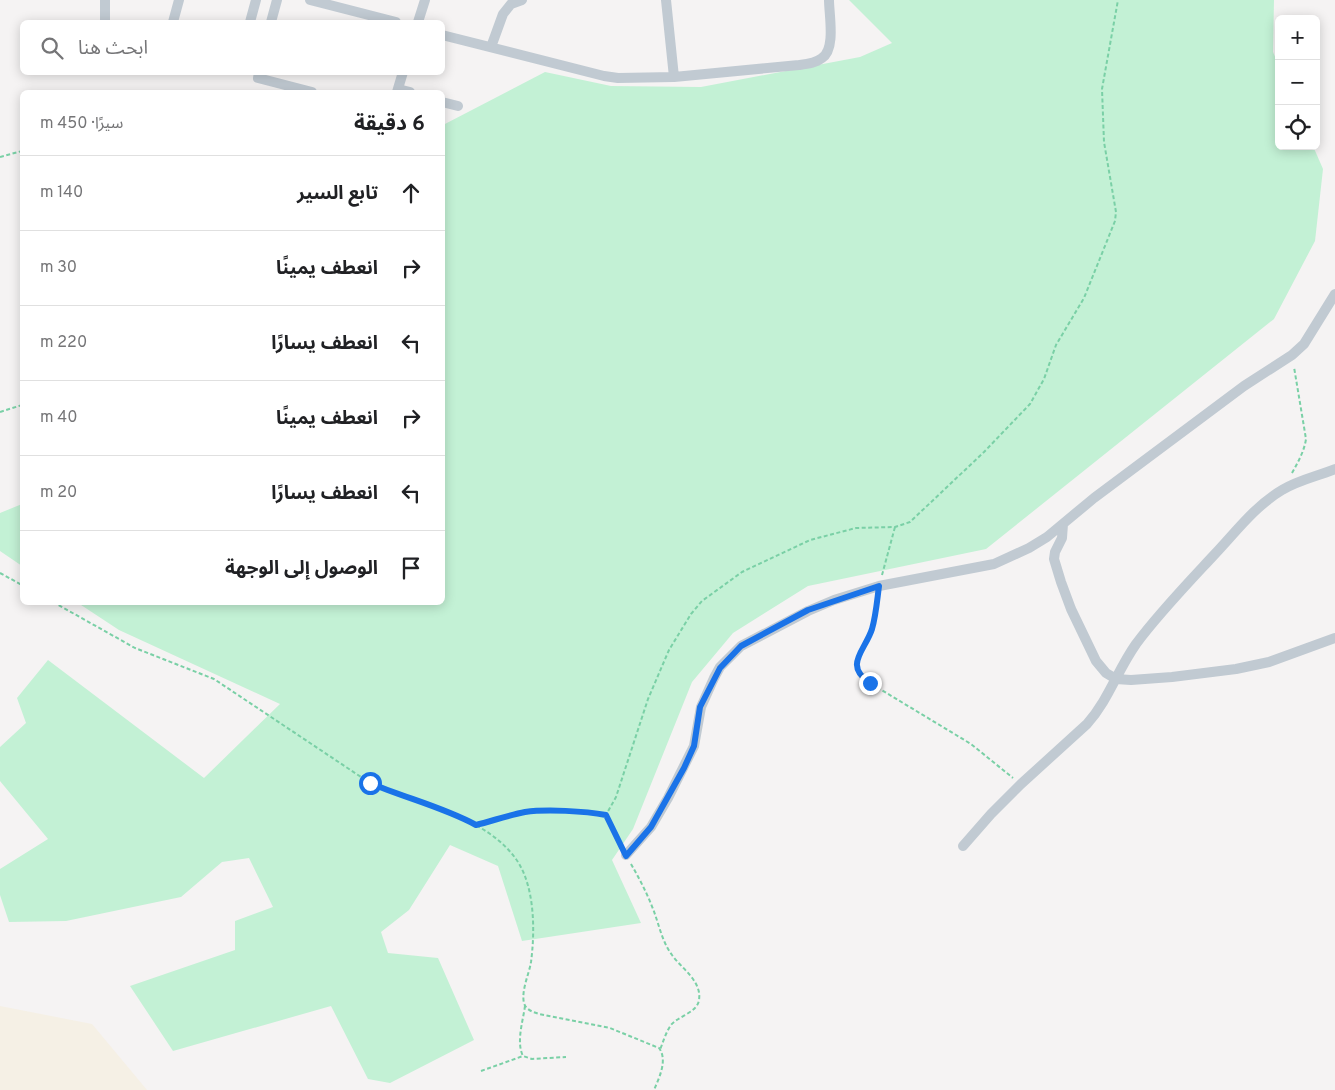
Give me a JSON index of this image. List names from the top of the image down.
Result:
{
  "page": {
    "map_buttons": ["+", "−"],
    "search": "ابحث هنا",
    "heading": ["6 دقيقة", "سيرًا · 450 m"],
    "list": [
      ["تابع السير", "140 m"],
      ["انعطف يمينًا", "30 m"],
      ["انعطف يسارًا", "220 m"],
      ["انعطف يمينًا", "40 m"],
      ["انعطف يسارًا", "20 m"],
      "الوصول إلى الوجهة"
    ]
  }
}
